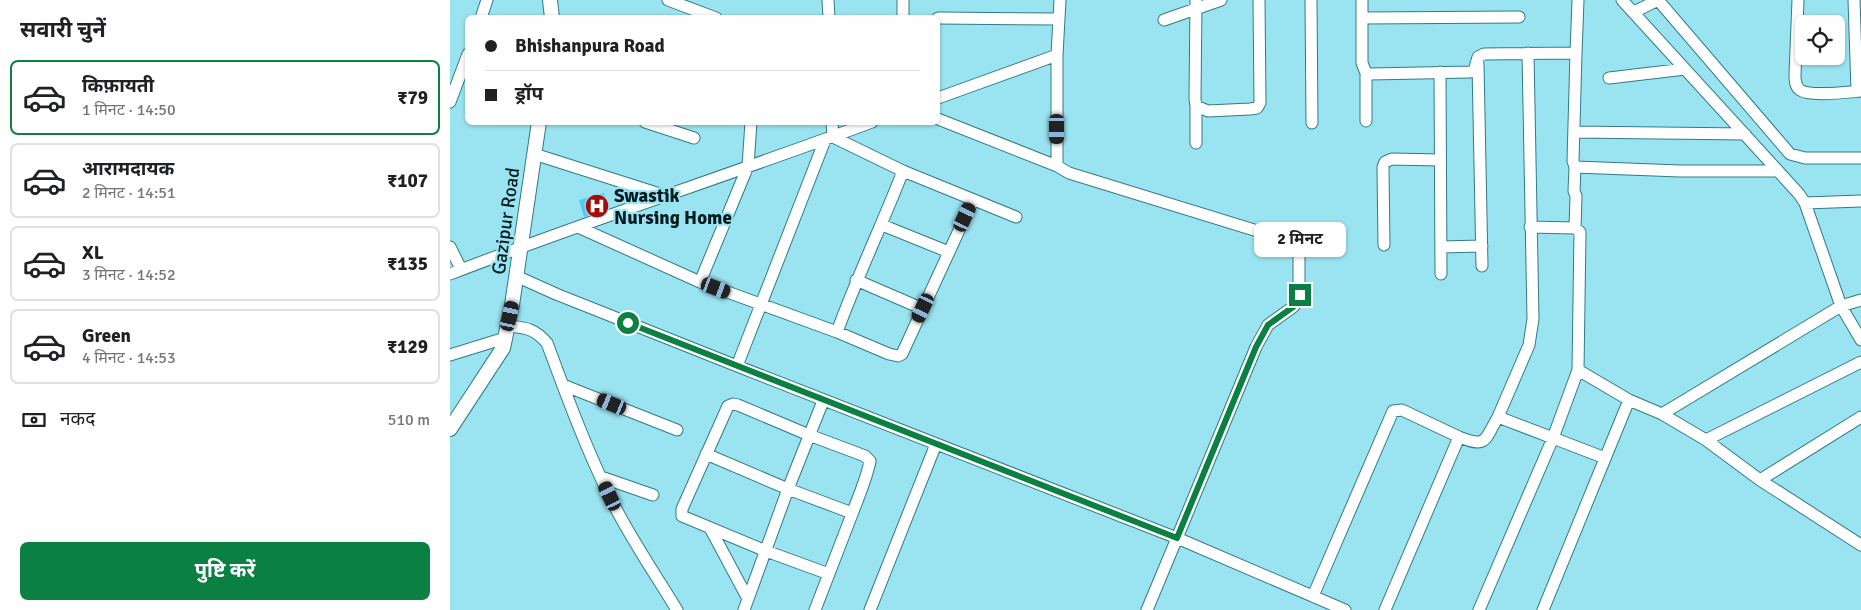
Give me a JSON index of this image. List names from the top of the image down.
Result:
{
  "streets": {
    "street": ["Gazipur Road"]
  },
  "places": {
    "hospital": ["Swastik Nursing Home"]
  },
  "page": {
    "heading": "सवारी चुनें",
    "banner": ["Bhishanpura Road", "ड्रॉप"],
    "list": [
      {
        "name": "किफ़ायती",
        "note": "1 मिनट · 14:50",
        "value": "₹79"
      },
      {
        "name": "आरामदायक",
        "note": "2 मिनट · 14:51",
        "value": "₹107"
      },
      {
        "name": "XL",
        "note": "3 मिनट · 14:52",
        "value": "₹135"
      },
      {
        "name": "Green",
        "note": "4 मिनट · 14:53",
        "value": "₹129"
      }
    ],
    "bubble": "2 मिनट",
    "pay": ["नकद", "510 m"],
    "buttons": "पुष्टि करें"
  }
}
